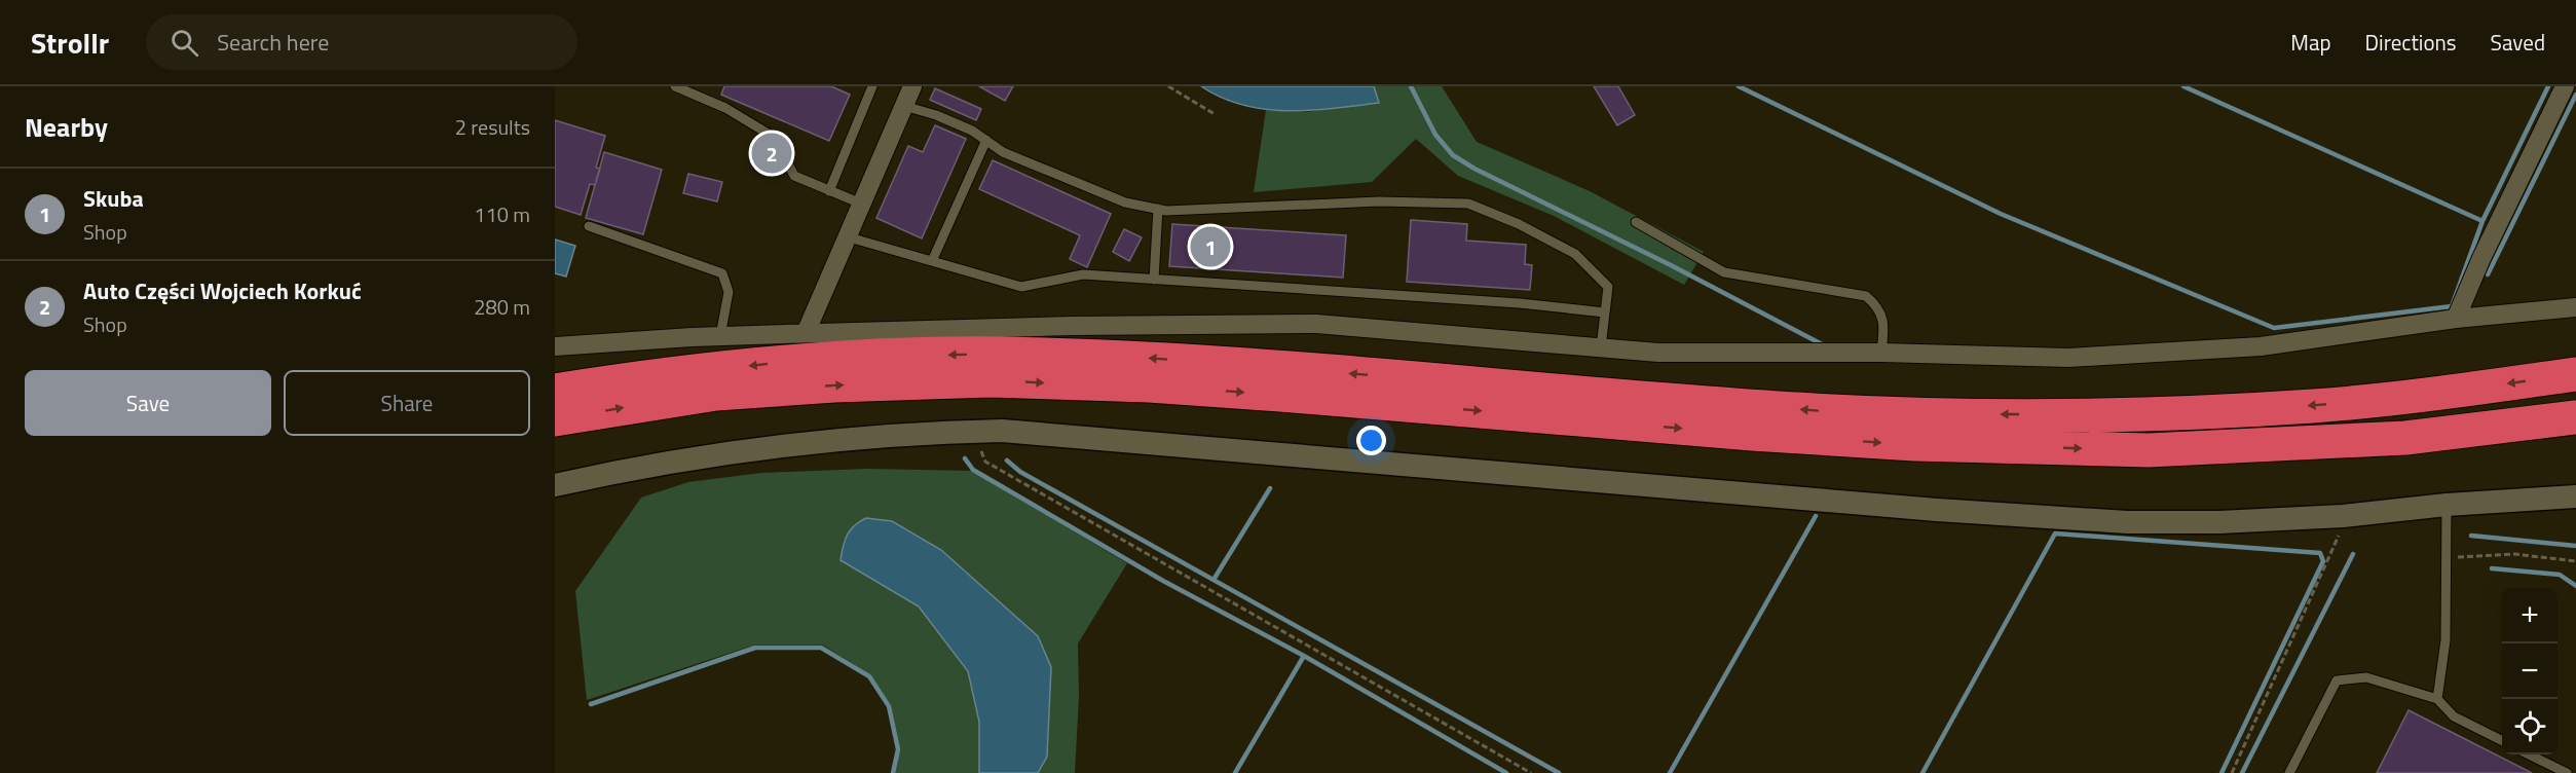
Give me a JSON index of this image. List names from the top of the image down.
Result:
{
  "page": {
    "header": "Strollr",
    "search": "Search here",
    "nav": ["Map", "Directions", "Saved"],
    "heading": ["Nearby", "2 results"],
    "pins": ["2", "1"],
    "list": [
      {
        "mark": "1",
        "name": "Skuba",
        "note": "Shop",
        "value": "110 m"
      },
      {
        "mark": "2",
        "name": "Auto Części Wojciech Korkuć",
        "note": "Shop",
        "value": "280 m"
      }
    ],
    "buttons": ["Save", "Share"],
    "map_buttons": ["+", "−"]
  }
}
